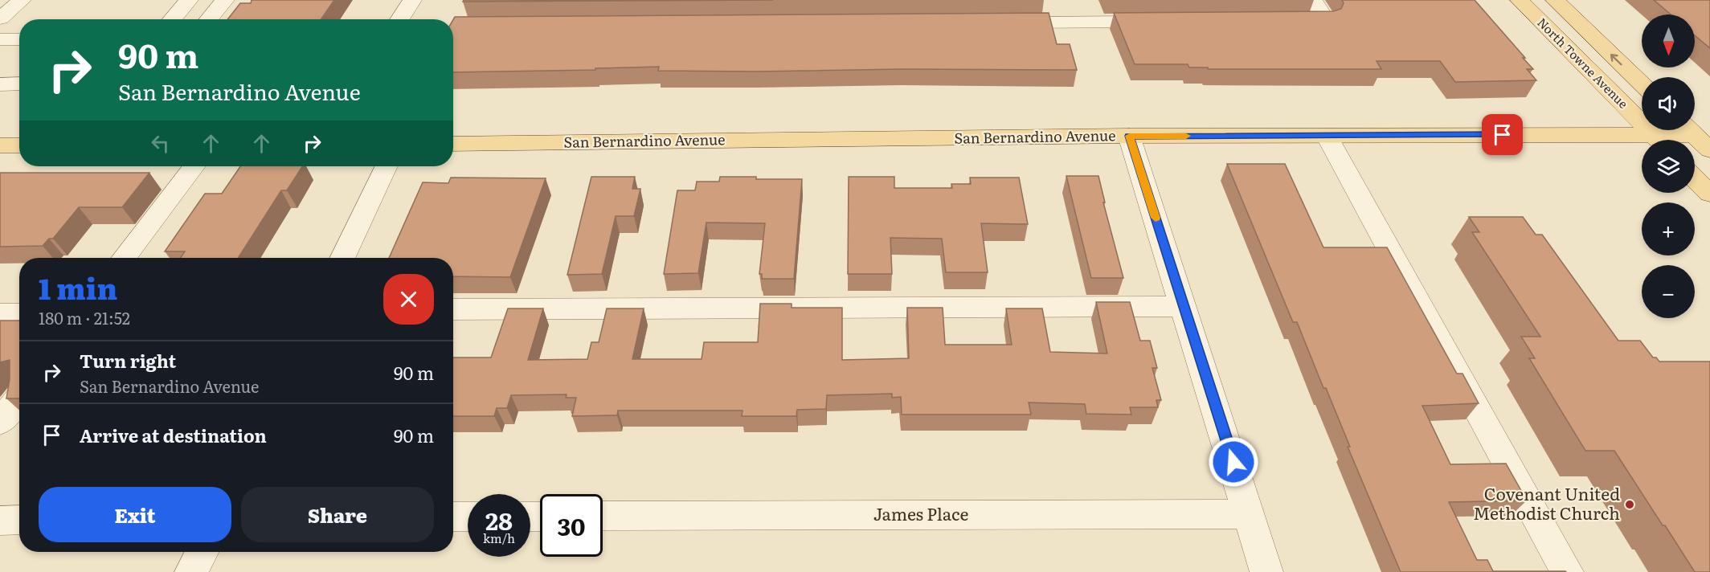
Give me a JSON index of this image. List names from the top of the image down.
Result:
{
  "streets": {
    "main road": ["North Towne Avenue", "San Bernardino Avenue"],
    "street": ["James Place"]
  },
  "places": ["Covenant United Methodist Church"],
  "north": "bottom",
  "page": {
    "map_buttons": ["+", "−"],
    "turn": ["90 m", "San Bernardino Avenue"],
    "heading": ["1 min", "180 m · 21:52"],
    "list": [
      {
        "name": "Turn right",
        "note": "San Bernardino Avenue",
        "value": "90 m"
      },
      {
        "name": "Arrive at destination",
        "value": "90 m"
      }
    ],
    "buttons": ["Exit", "Share"],
    "speed": "28 km/h",
    "limit": "30"
  }
}
